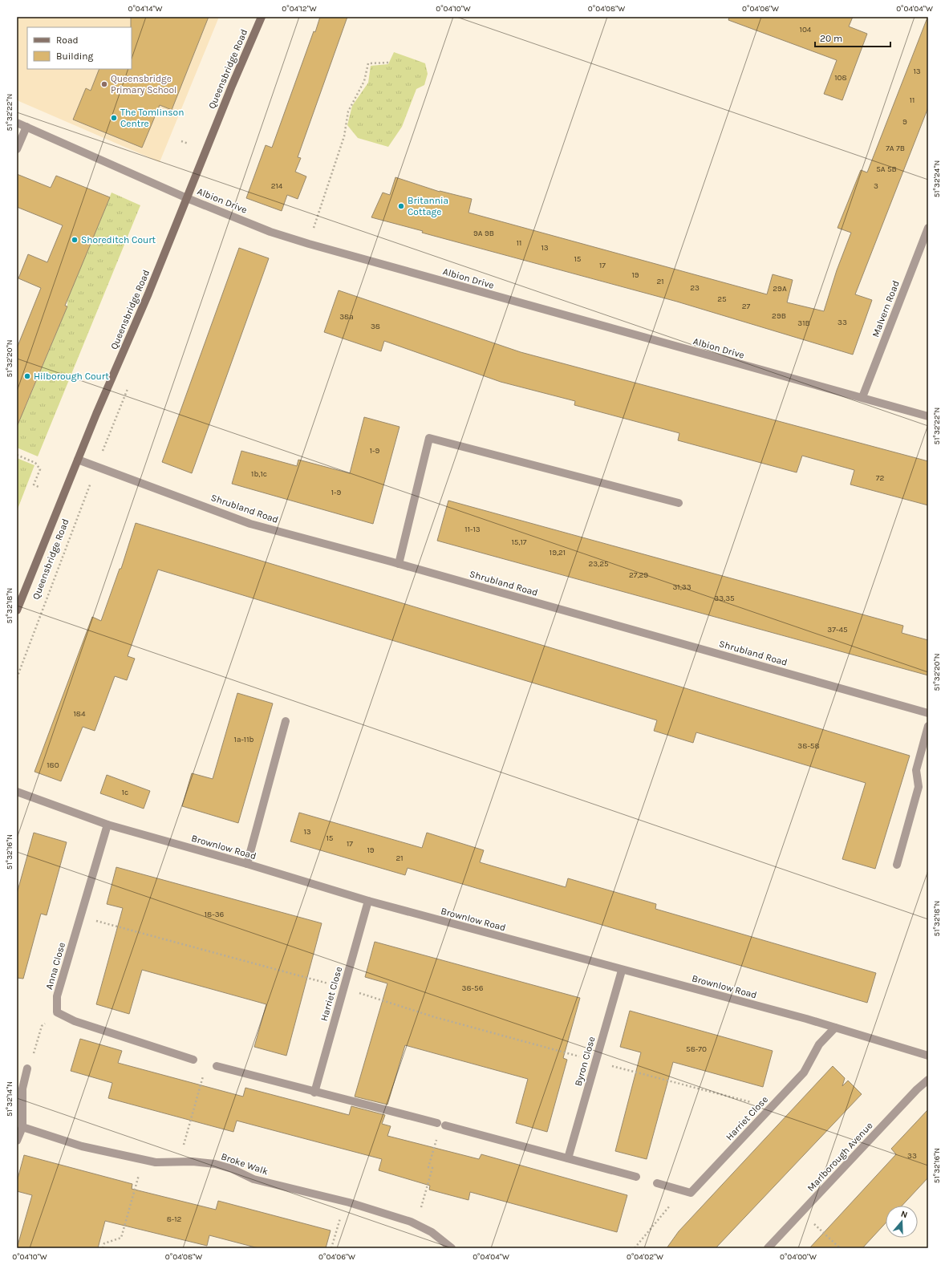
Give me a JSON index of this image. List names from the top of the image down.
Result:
{
  "streets": {
    "main road": ["Queensbridge Road"],
    "street": [
      "Albion Drive",
      "Malvern Road",
      "Shrubland Road",
      "Brownlow Road",
      "Anna Close",
      "Harriet Close",
      "Byron Close",
      "Marlborough Avenue",
      "Broke Walk"
    ]
  },
  "crossings": [
    ["Queensbridge Road", "Albion Drive"],
    ["Queensbridge Road", "Shrubland Road"],
    ["Albion Drive", "Malvern Road"],
    ["Brownlow Road", "Anna Close"],
    ["Brownlow Road", "Harriet Close"],
    ["Brownlow Road", "Byron Close"]
  ],
  "places": [
    "Queensbridge Primary School",
    "The Tomlinson Centre",
    "Britannia Cottage",
    "Shoreditch Court",
    "Hilborough Court"
  ],
  "house_numbers": [
    "104",
    "13",
    "108",
    "11",
    "9",
    "7A 7B",
    "5A 5B",
    "214",
    "3",
    "9A 9B",
    "11",
    "13",
    "15",
    "17",
    "19",
    "21",
    "23",
    "29A",
    "25",
    "27",
    "29B",
    "38a",
    "33",
    "31B",
    "38",
    "1-9",
    "1b,1c",
    "72",
    "1-9",
    "11-13",
    "15,17",
    "19,21",
    "23,25",
    "27,29",
    "31,33",
    "33,35",
    "37-45",
    "184",
    "1a-11b",
    "38-58",
    "180",
    "1c",
    "13",
    "15",
    "17",
    "19",
    "21",
    "18-36",
    "38-56",
    "58-70",
    "33",
    "8-12"
  ],
  "legend": ["Road", "Building"],
  "scale_bar": "20 m",
  "north": "top",
  "coordinates": [
    "0°04'14\"W",
    "0°04'12\"W",
    "0°04'10\"W",
    "0°04'08\"W",
    "0°04'06\"W",
    "0°04'04\"W",
    "51°32'22\"N",
    "51°32'24\"N",
    "51°32'20\"N",
    "51°32'18\"N",
    "51°32'16\"N",
    "51°32'14\"N",
    "0°04'02\"W",
    "0°04'00\"W"
  ]
}
